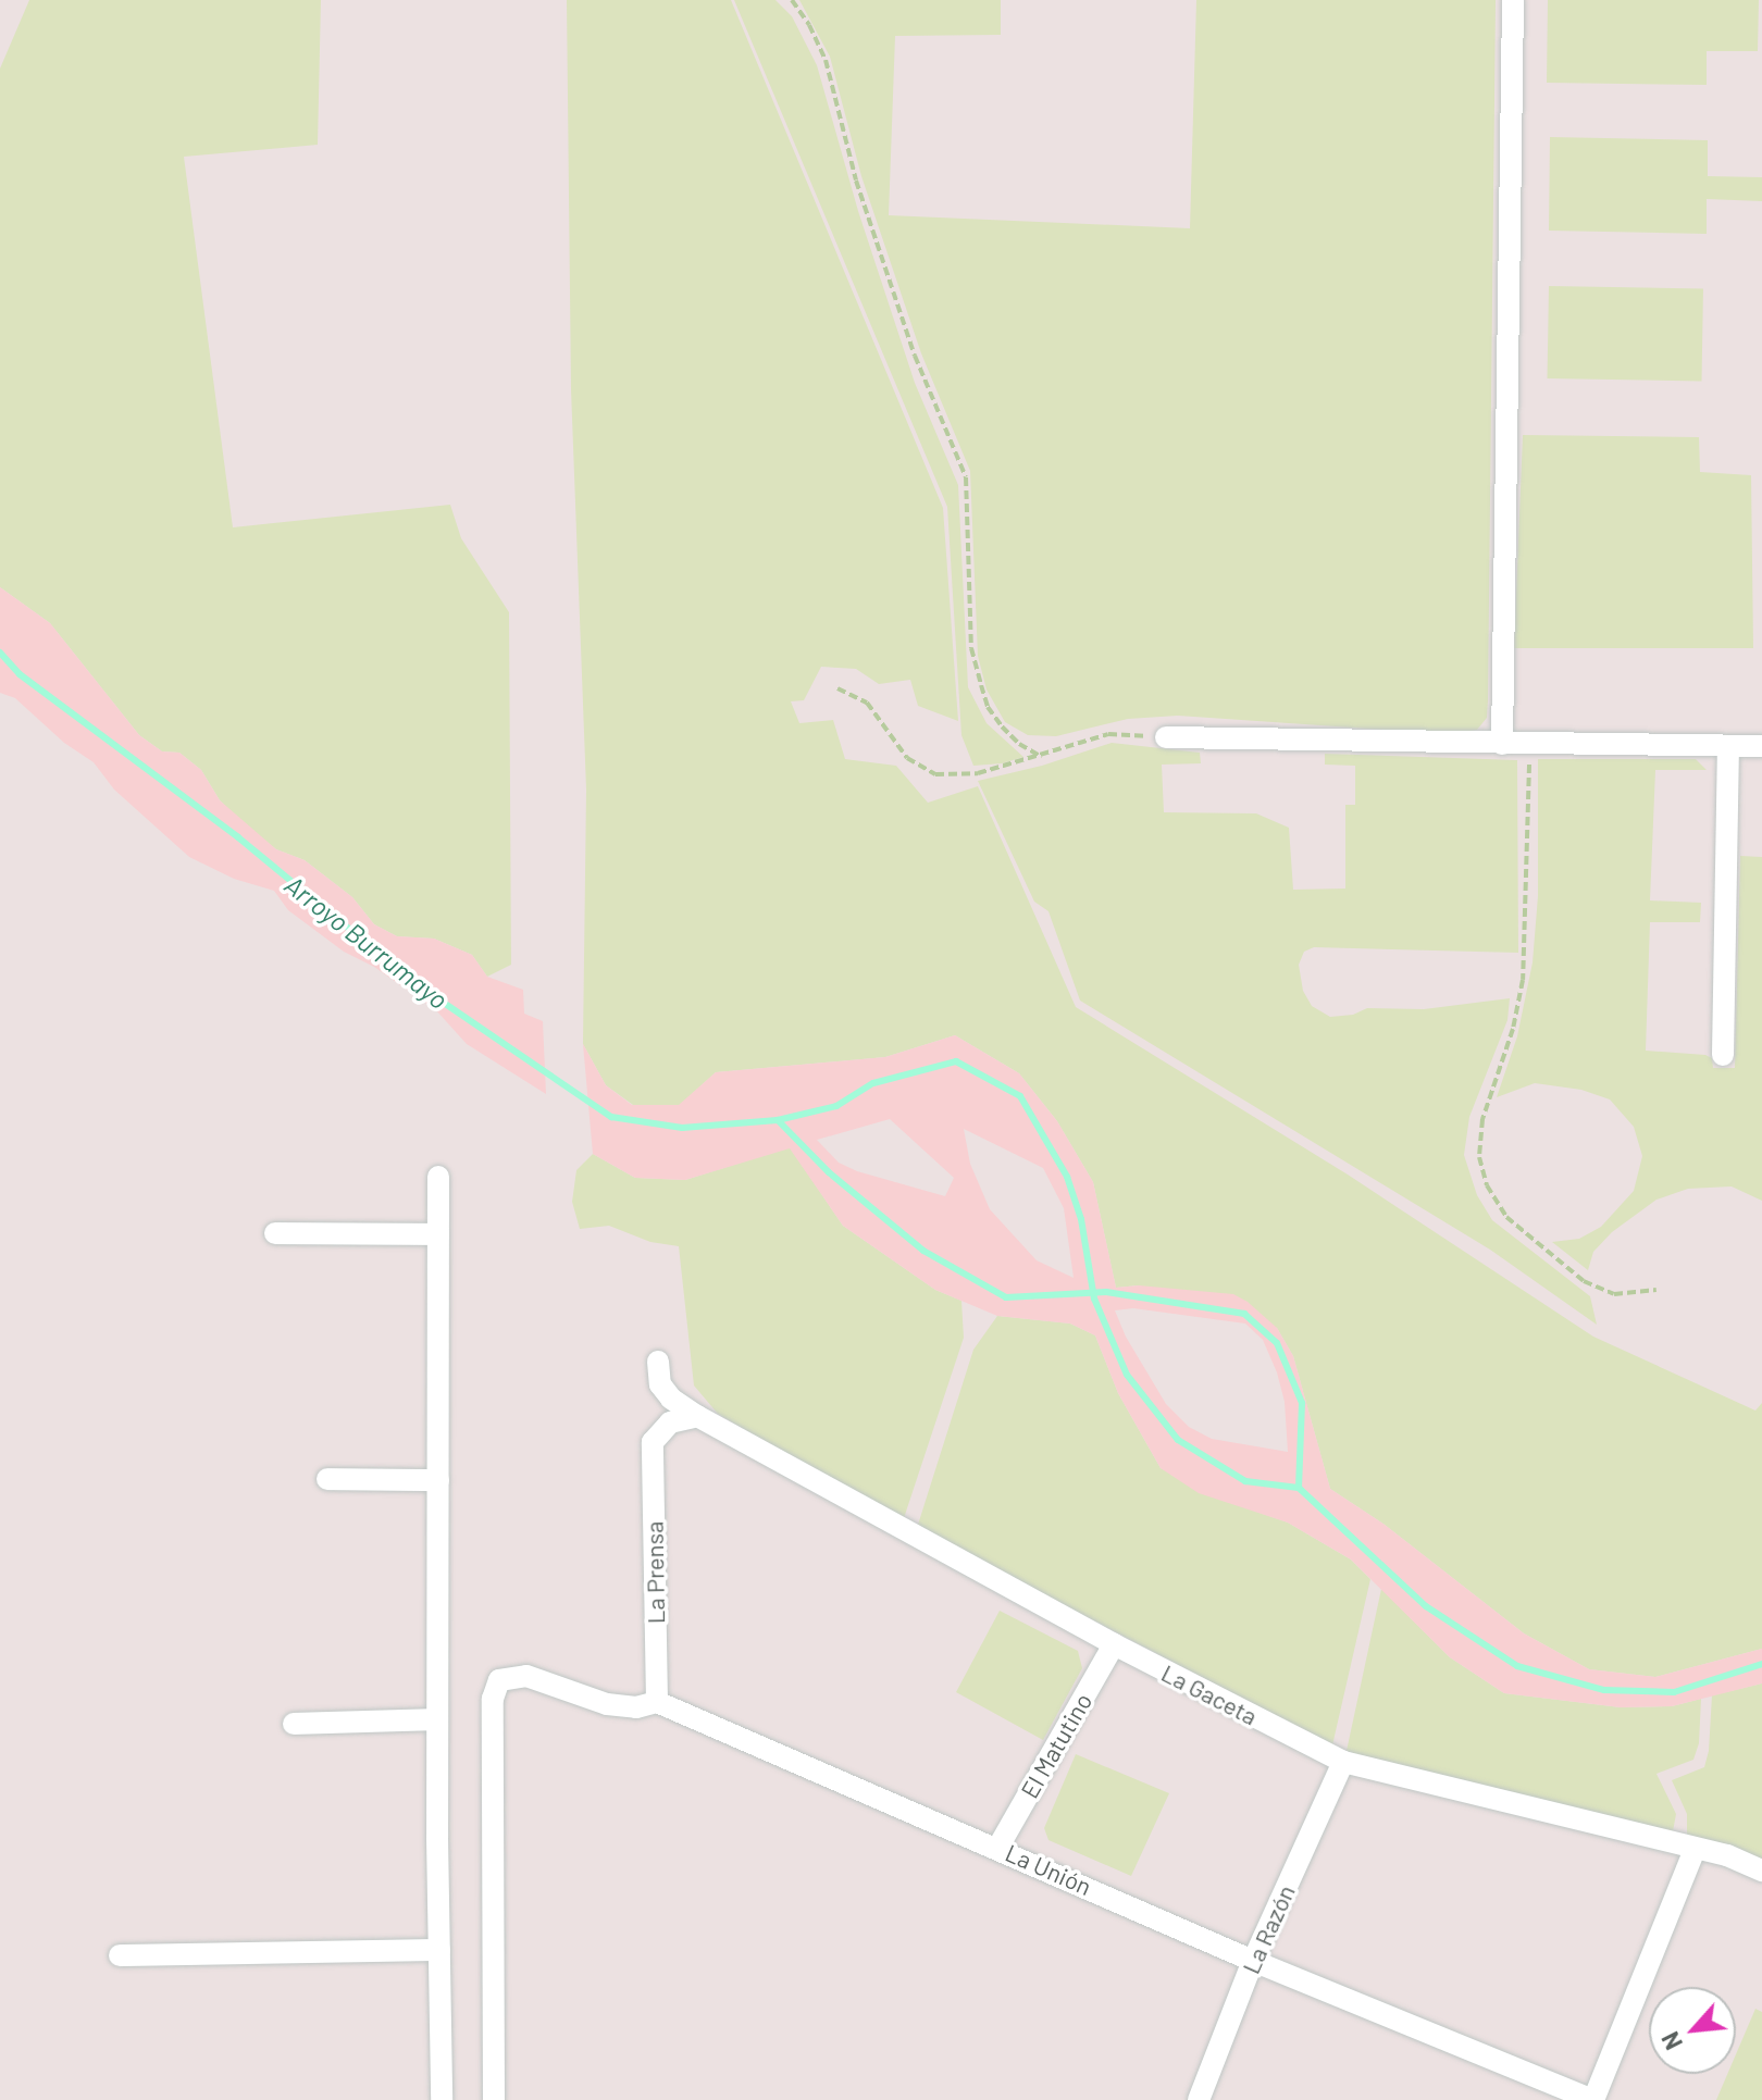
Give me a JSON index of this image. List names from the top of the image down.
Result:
{
  "streets": {
    "street": [
      "La Prensa",
      "La Gaceta",
      "El Matutino",
      "La Unión",
      "La Razón"
    ]
  },
  "crossings": [
    ["La Prensa", "La Gaceta"],
    ["La Prensa", "La Unión"],
    ["La Gaceta", "El Matutino"],
    ["La Gaceta", "La Razón"],
    ["El Matutino", "La Unión"],
    ["La Unión", "La Razón"]
  ],
  "water": ["Arroyo Burrumayo"],
  "north": "bottom left"
}
